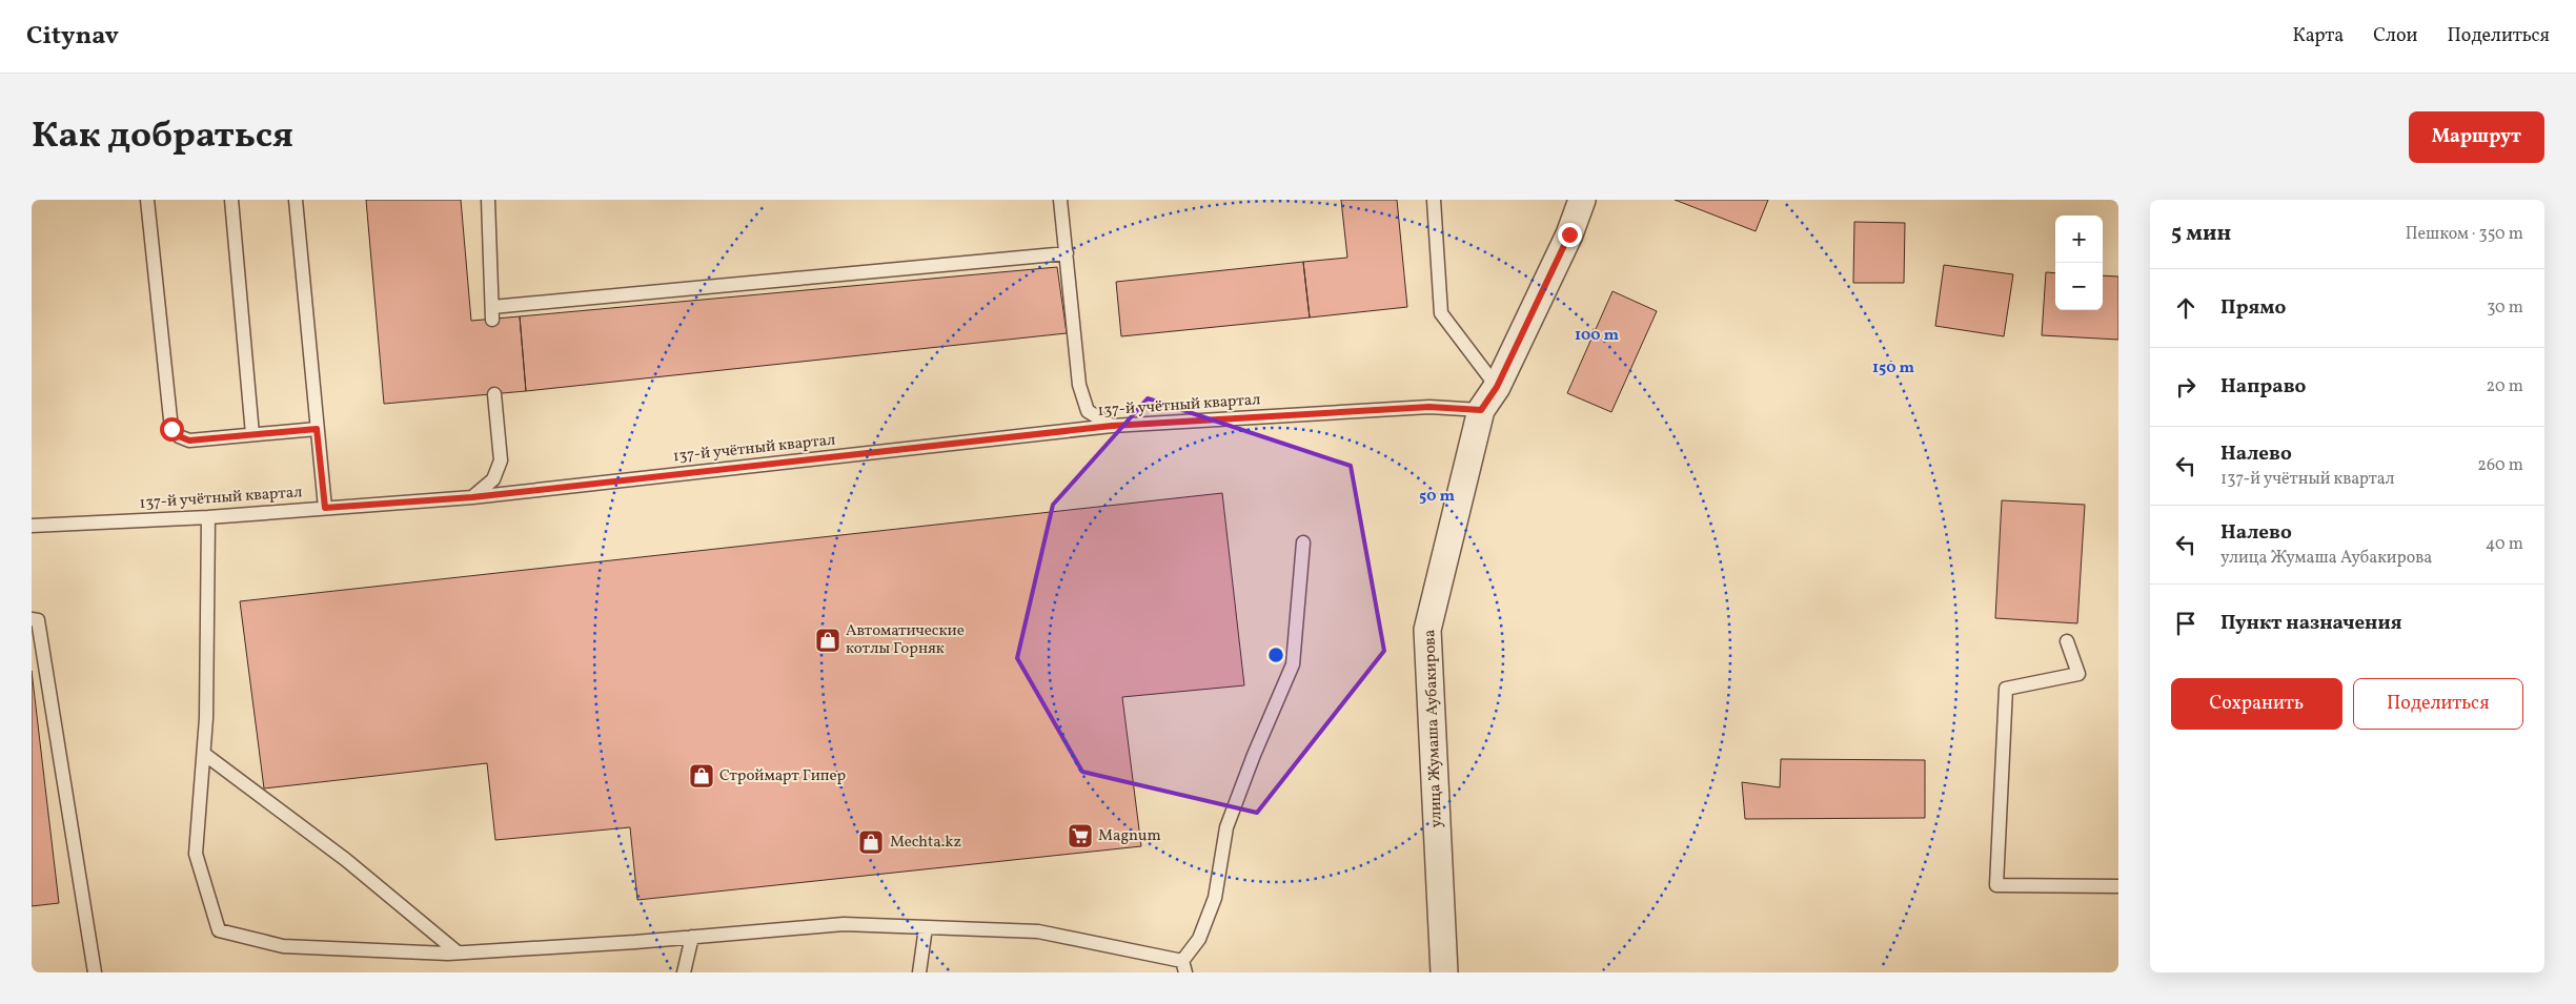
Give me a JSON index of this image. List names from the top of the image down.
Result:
{
  "streets": {
    "street": ["улица Жумаша Аубакирова"],
    "lane": ["137-й учётный квартал"]
  },
  "crossings": [
    ["137-й учётный квартал", "улица Жумаша Аубакирова"]
  ],
  "places": {
    "shop": ["Автоматические котлы Горняк", "Строймарт Гипер", "Mechta.kz"],
    "supermarket": ["Magnum"]
  },
  "page": {
    "header": "Citynav",
    "nav": ["Карта", "Слои", "Поделиться"],
    "title": "Как добраться",
    "buttons": [
      "Маршрут",
      ["Сохранить", "Поделиться"]
    ],
    "heading": ["5 мин", "Пешком · 350 m"],
    "map_buttons": ["+", "−"],
    "list": [
      ["Прямо", "30 m"],
      ["Направо", "20 m"],
      ["Налево", "137-й учётный квартал", "260 m"],
      ["Налево", "улица Жумаша Аубакирова", "40 m"],
      "Пункт назначения"
    ]
  },
  "rings": ["100 m", "150 m", "50 m"]
}
